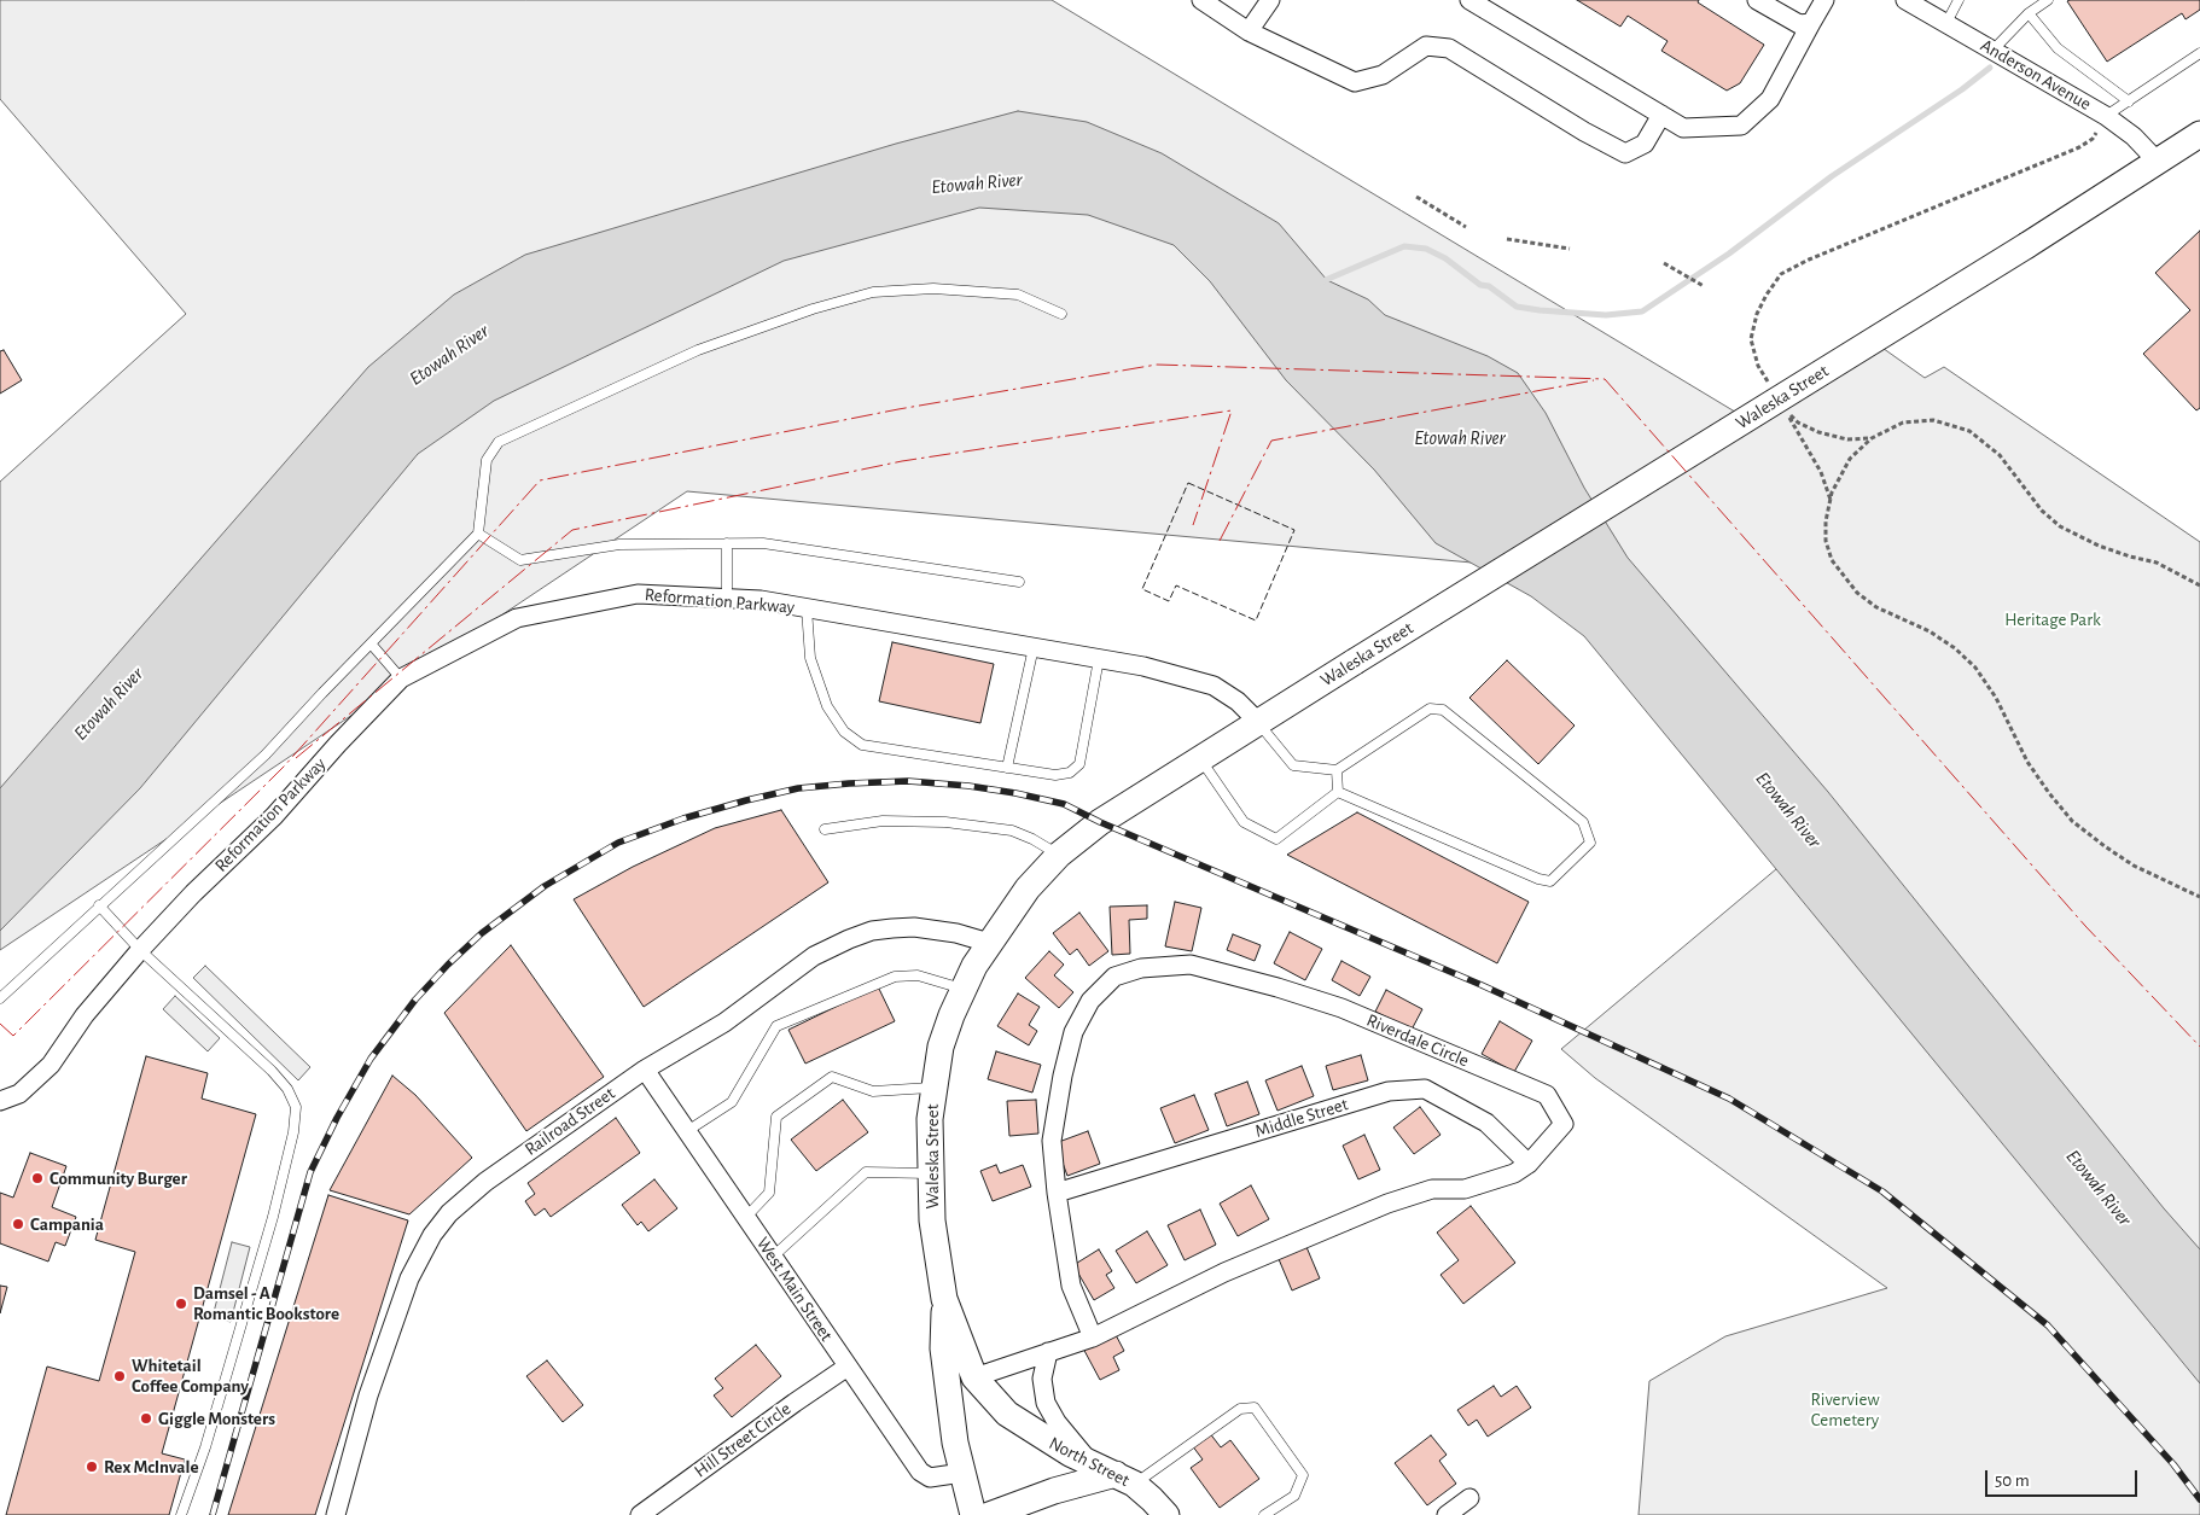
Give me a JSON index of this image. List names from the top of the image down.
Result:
{
  "streets": {
    "main road": ["Waleska Street", "North Street"],
    "street": [
      "Anderson Avenue",
      "Reformation Parkway",
      "Riverdale Circle",
      "Middle Street",
      "Railroad Street",
      "West Main Street",
      "Hill Street Circle"
    ]
  },
  "crossings": [
    ["Anderson Avenue", "Waleska Street"],
    ["Waleska Street", "Reformation Parkway"],
    ["Waleska Street", "Railroad Street"],
    ["Waleska Street", "North Street"],
    ["Riverdale Circle", "Middle Street"],
    ["Railroad Street", "West Main Street"],
    ["West Main Street", "Hill Street Circle"]
  ],
  "water": ["Etowah River"],
  "parks": ["Heritage Park", "Riverview Cemetery"],
  "places": [
    "Community Burger",
    "Campania",
    "Damsel - A Romantic Bookstore",
    "Whitetail Coffee Company",
    "Giggle Monsters",
    "Rex McInvale"
  ],
  "scale_bar": "50 m"
}
